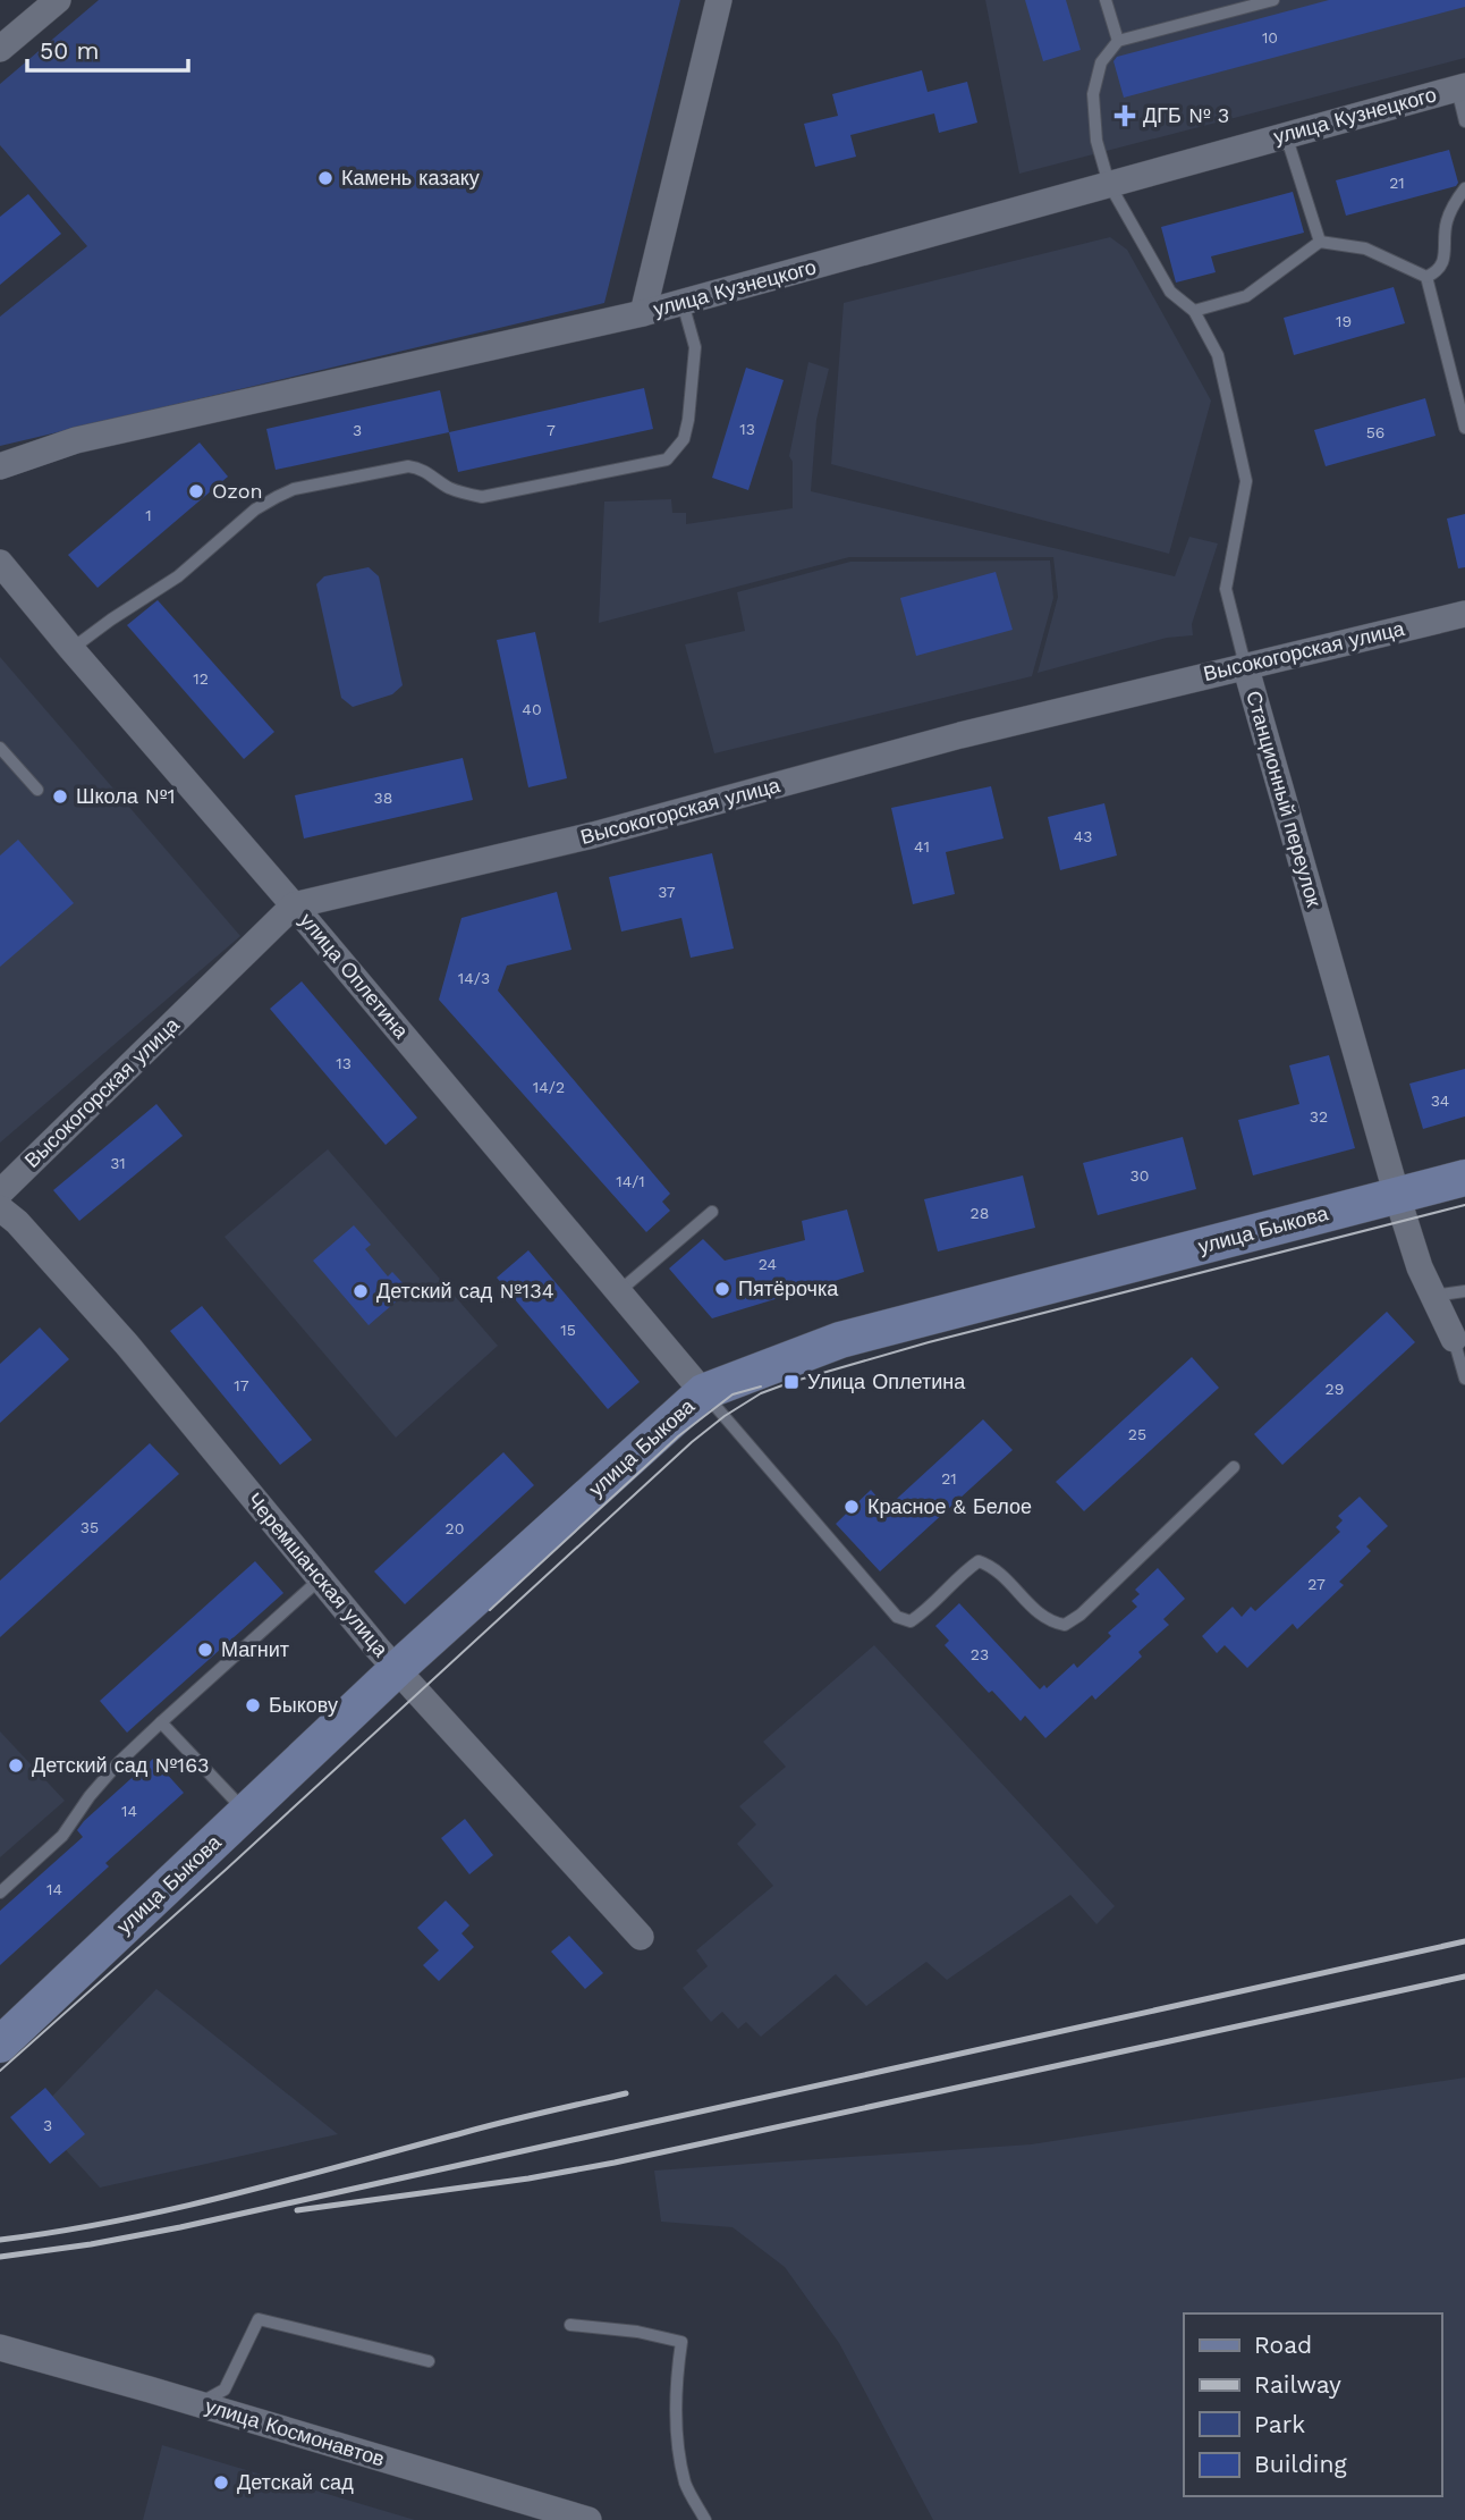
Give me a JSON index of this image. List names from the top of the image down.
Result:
{
  "streets": {
    "street": [
      "улица Кузнецкого",
      "Высокогорская улица",
      "Станционный переулок",
      "улица Оплетина",
      "улица Быкова",
      "Черемшанская улица",
      "улица Космонавтов"
    ]
  },
  "crossings": [
    ["улица Кузнецкого", "Станционный переулок"],
    ["Высокогорская улица", "Станционный переулок"],
    ["Высокогорская улица", "улица Оплетина"],
    ["Станционный переулок", "улица Быкова"],
    ["улица Оплетина", "улица Быкова"],
    ["улица Быкова", "Черемшанская улица"]
  ],
  "places": {
    "health": ["ДГБ № 3"],
    "other": [
      "Камень казаку",
      "Ozon",
      "Школа №1",
      "Пятёрочка",
      "Детский сад №134",
      "Красное & Белое",
      "Магнит",
      "Быкову",
      "Детский сад №163",
      "Детскай сад"
    ],
    "transit": ["Улица Оплетина"]
  },
  "house_numbers": [
    "10",
    "21",
    "19",
    "13",
    "3",
    "7",
    "56",
    "1",
    "12",
    "40",
    "38",
    "43",
    "41",
    "37",
    "14/3",
    "13",
    "14/2",
    "34",
    "32",
    "31",
    "30",
    "14/1",
    "28",
    "24",
    "15",
    "17",
    "29",
    "25",
    "21",
    "35",
    "20",
    "27",
    "23",
    "14",
    "14",
    "3"
  ],
  "legend": [
    "Road",
    "Railway",
    "Park",
    "Building"
  ],
  "scale_bar": "50 m"
}
